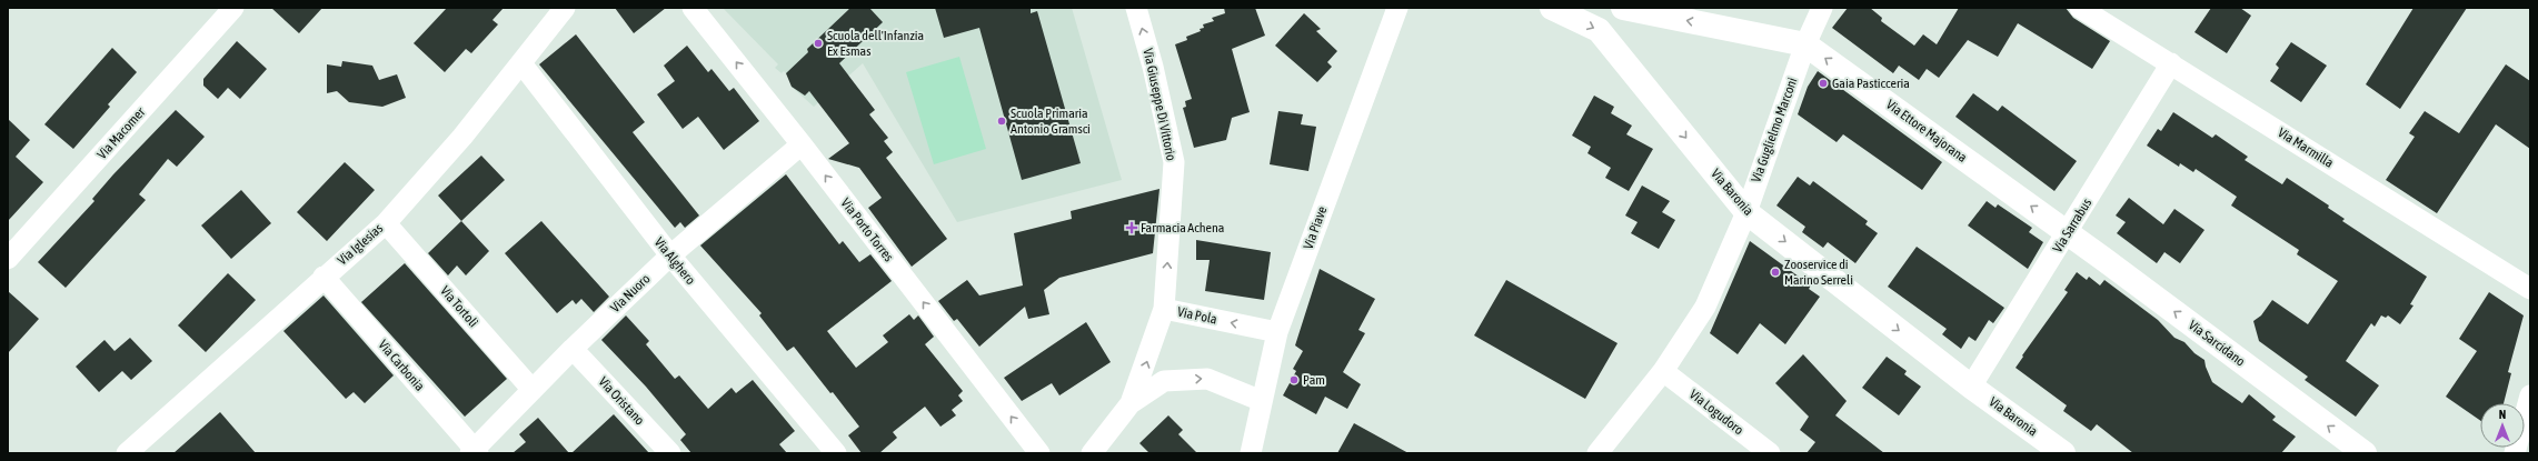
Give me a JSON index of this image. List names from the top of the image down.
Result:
{
  "streets": {
    "street": [
      "Via Giuseppe Di Vittorio",
      "Via Guglielmo Marconi",
      "Via Ettore Majorana",
      "Via Macomer",
      "Via Marmilla",
      "Via Baronia",
      "Via Sarrabus",
      "Via Piave",
      "Via Porto Torres",
      "Via Iglesias",
      "Via Alghero",
      "Via Nuoro",
      "Via Tortolì",
      "Via Pola",
      "Via Sarcidano",
      "Via Carbonia",
      "Via Oristano",
      "Via Logudoro"
    ]
  },
  "crossings": [
    ["Via Giuseppe Di Vittorio", "Via Pola"],
    ["Via Guglielmo Marconi", "Via Ettore Majorana"],
    ["Via Guglielmo Marconi", "Via Baronia"],
    ["Via Guglielmo Marconi", "Via Logudoro"],
    ["Via Ettore Majorana", "Via Sarrabus"],
    ["Via Ettore Majorana", "Via Sarcidano"],
    ["Via Marmilla", "Via Sarrabus"],
    ["Via Baronia", "Via Sarrabus"],
    ["Via Sarrabus", "Via Sarcidano"],
    ["Via Piave", "Via Pola"],
    ["Via Porto Torres", "Via Nuoro"],
    ["Via Iglesias", "Via Alghero"],
    ["Via Iglesias", "Via Tortolì"],
    ["Via Iglesias", "Via Carbonia"],
    ["Via Alghero", "Via Nuoro"],
    ["Via Nuoro", "Via Tortolì"],
    ["Via Nuoro", "Via Carbonia"],
    ["Via Nuoro", "Via Oristano"]
  ],
  "one_way": [
    "Via Giuseppe Di Vittorio",
    "Via Ettore Majorana",
    "Via Baronia",
    "Via Porto Torres",
    "Via Sarcidano"
  ],
  "places": {
    "other": [
      "Scuola dell'Infanzia Ex Esmas",
      "Gaia Pasticceria",
      "Scuola Primaria Antonio Gramsci",
      "Zooservice di Marino Serreli",
      "Pam"
    ],
    "health": ["Farmacia Achena"]
  },
  "north": "top"
}
